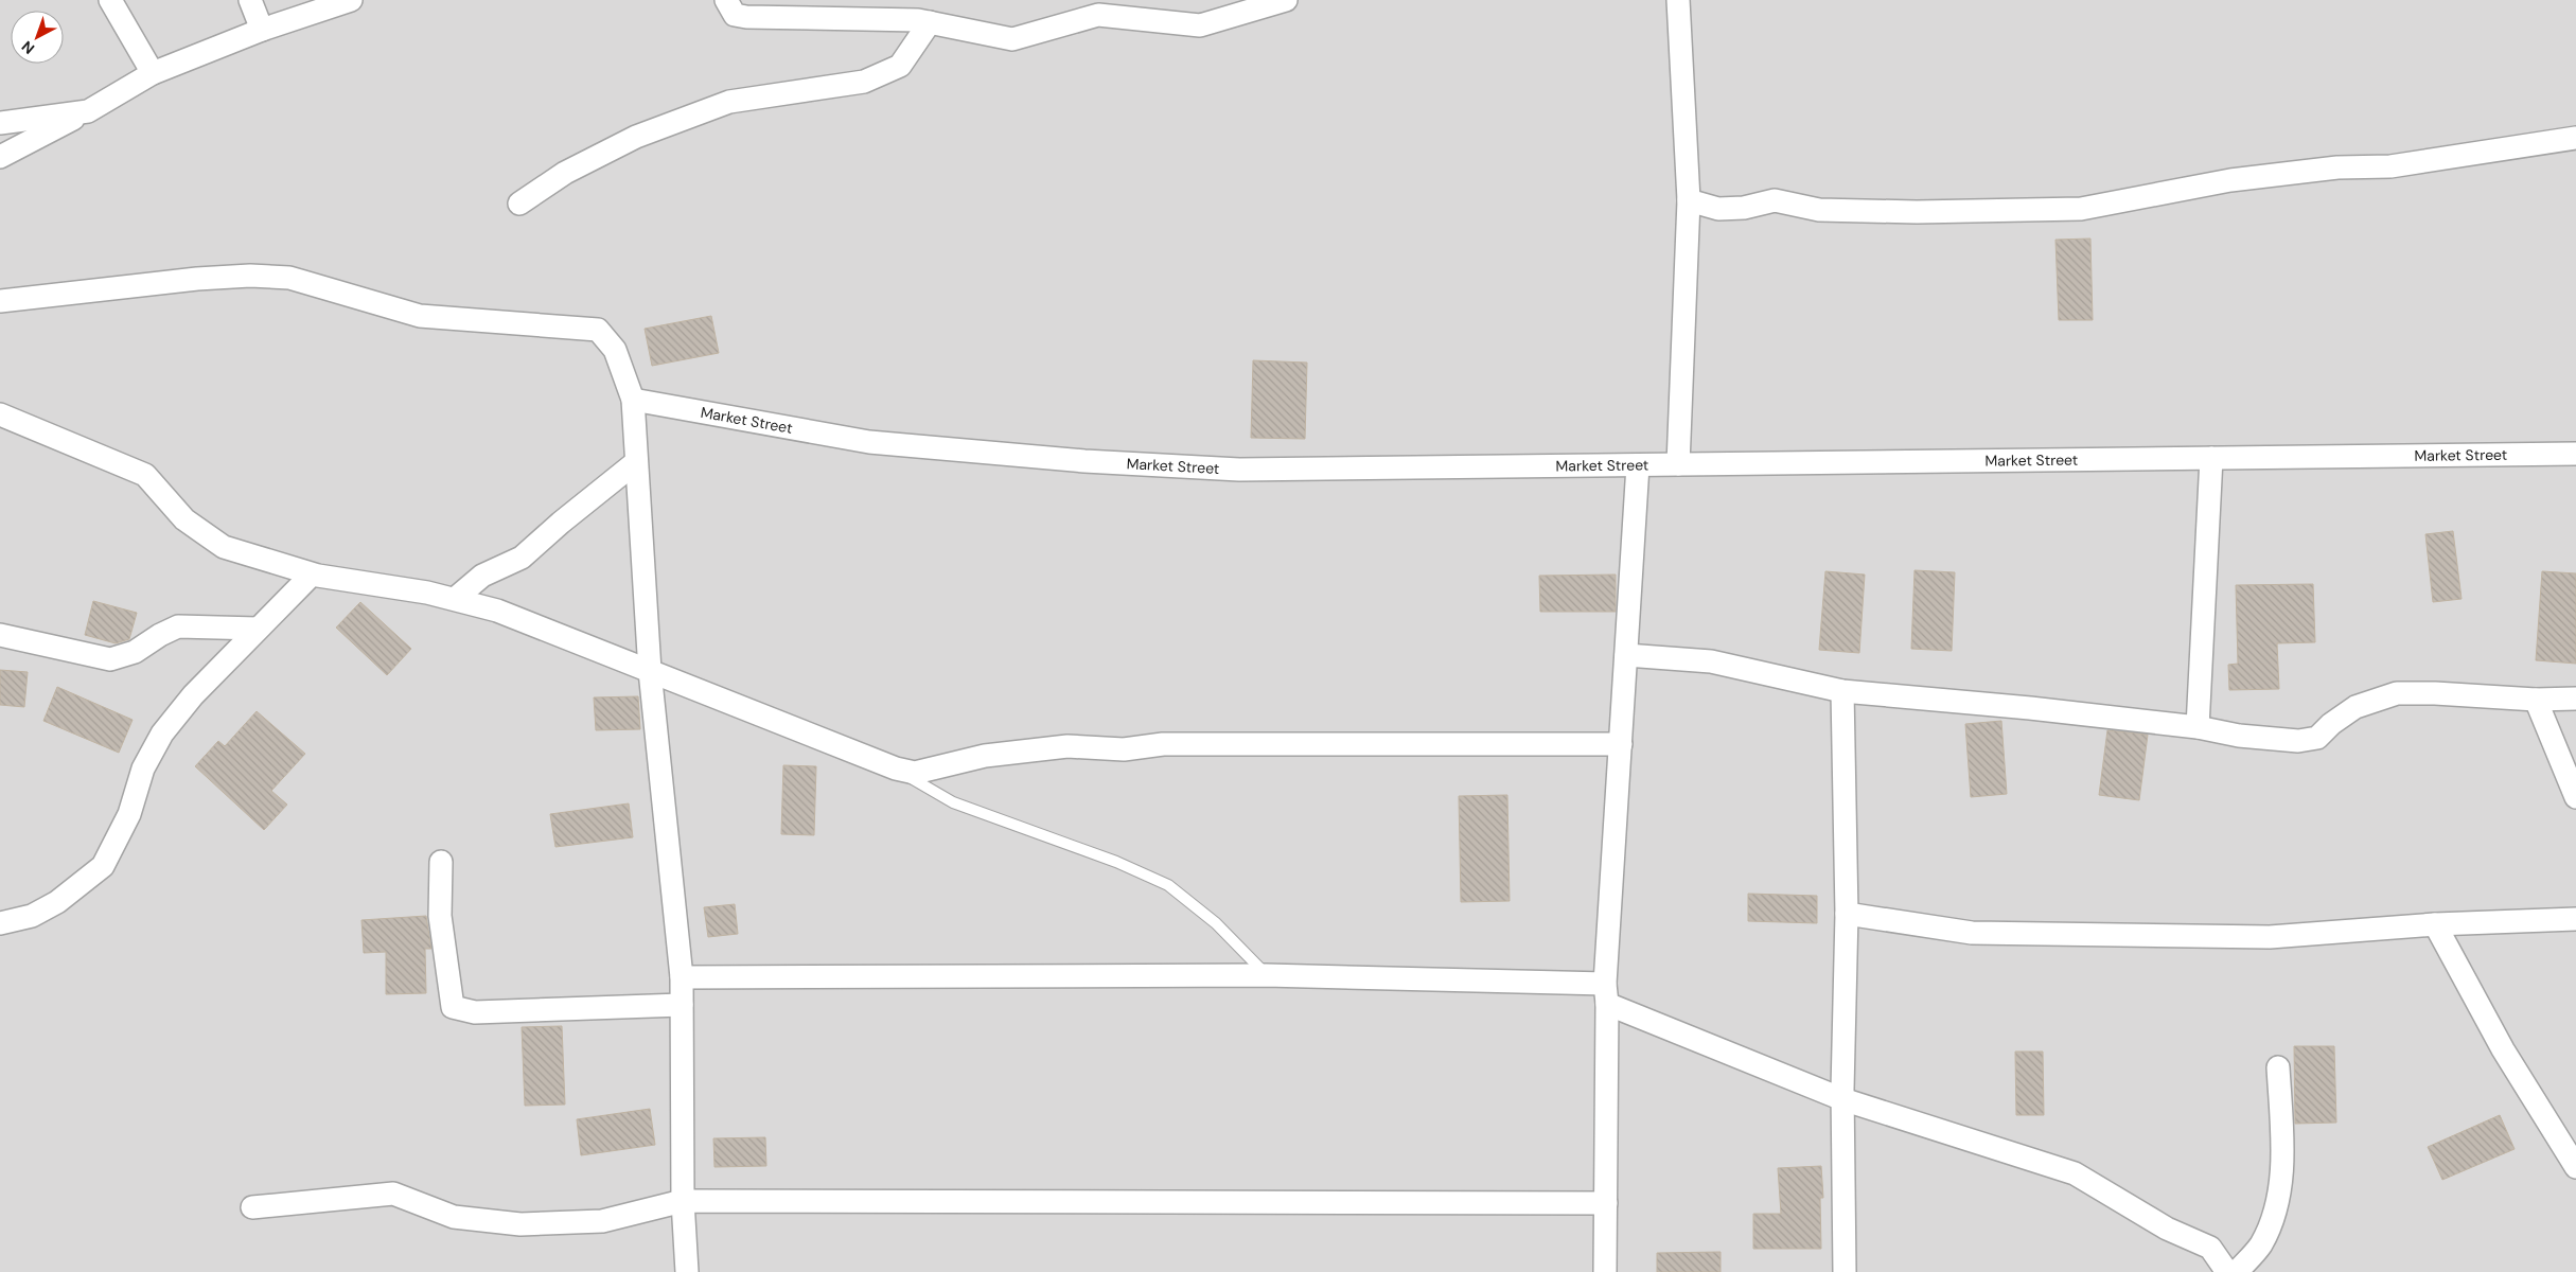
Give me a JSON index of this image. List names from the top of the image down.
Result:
{
  "streets": {
    "street": ["Market Street"]
  },
  "north": "bottom left"
}
